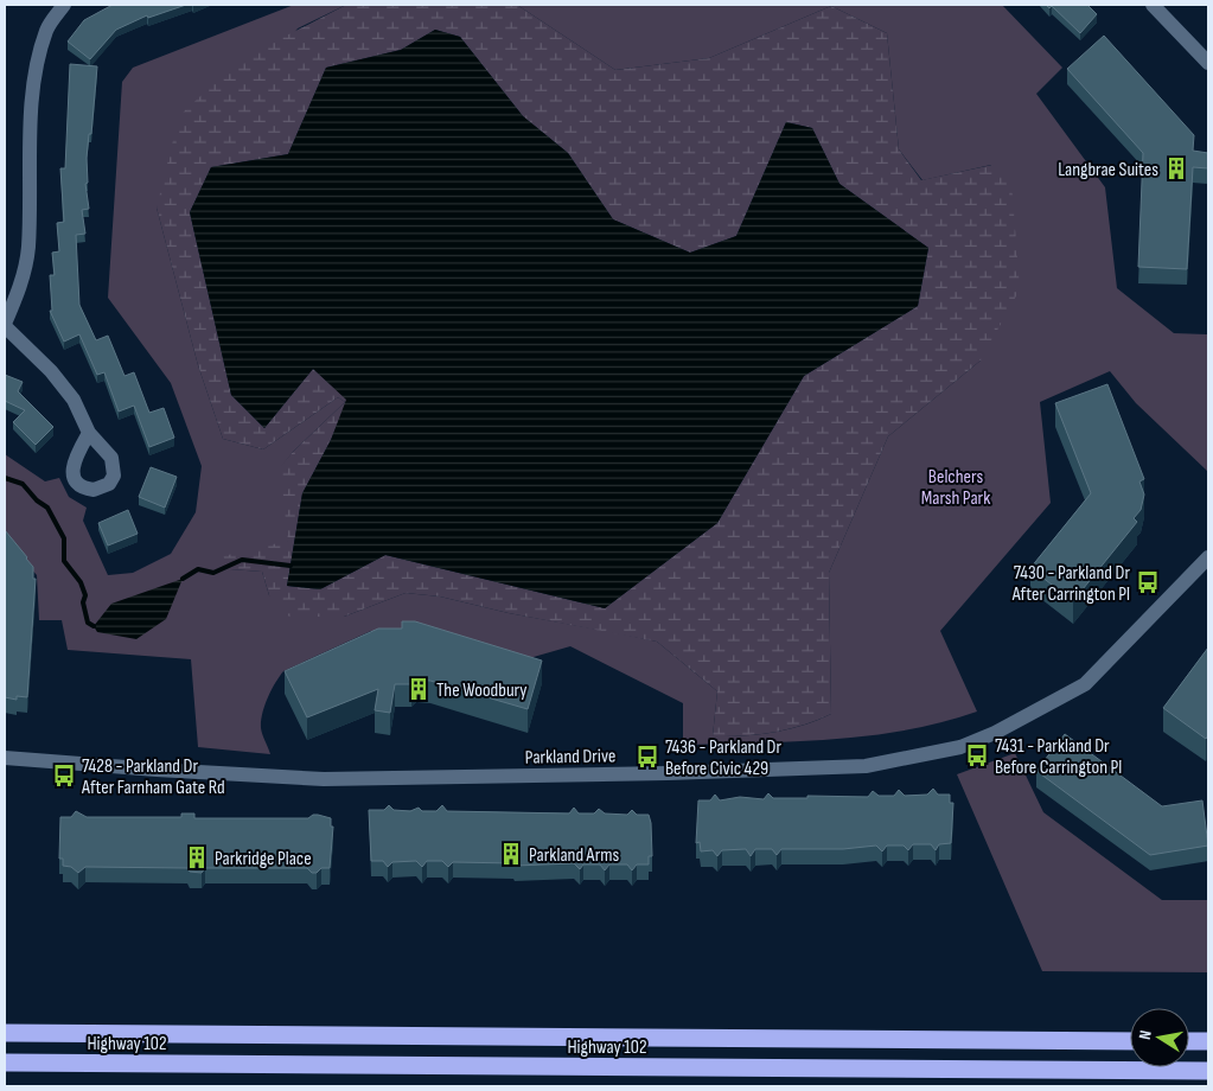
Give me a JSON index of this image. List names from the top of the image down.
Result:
{
  "streets": {
    "highway": ["Highway 102"],
    "street": ["Parkland Drive"]
  },
  "parks": ["Belchers Marsh Park"],
  "places": {
    "building": [
      "Langbrae Suites",
      "The Woodbury",
      "Parkland Arms",
      "Parkridge Place"
    ],
    "bus stop": [
      "7430 - Parkland Dr After Carrington Pl",
      "7431 - Parkland Dr Before Carrington Pl",
      "7436 - Parkland Dr Before Civic 429",
      "7428 - Parkland Dr After Farnham Gate Rd"
    ]
  },
  "north": "left"
}
